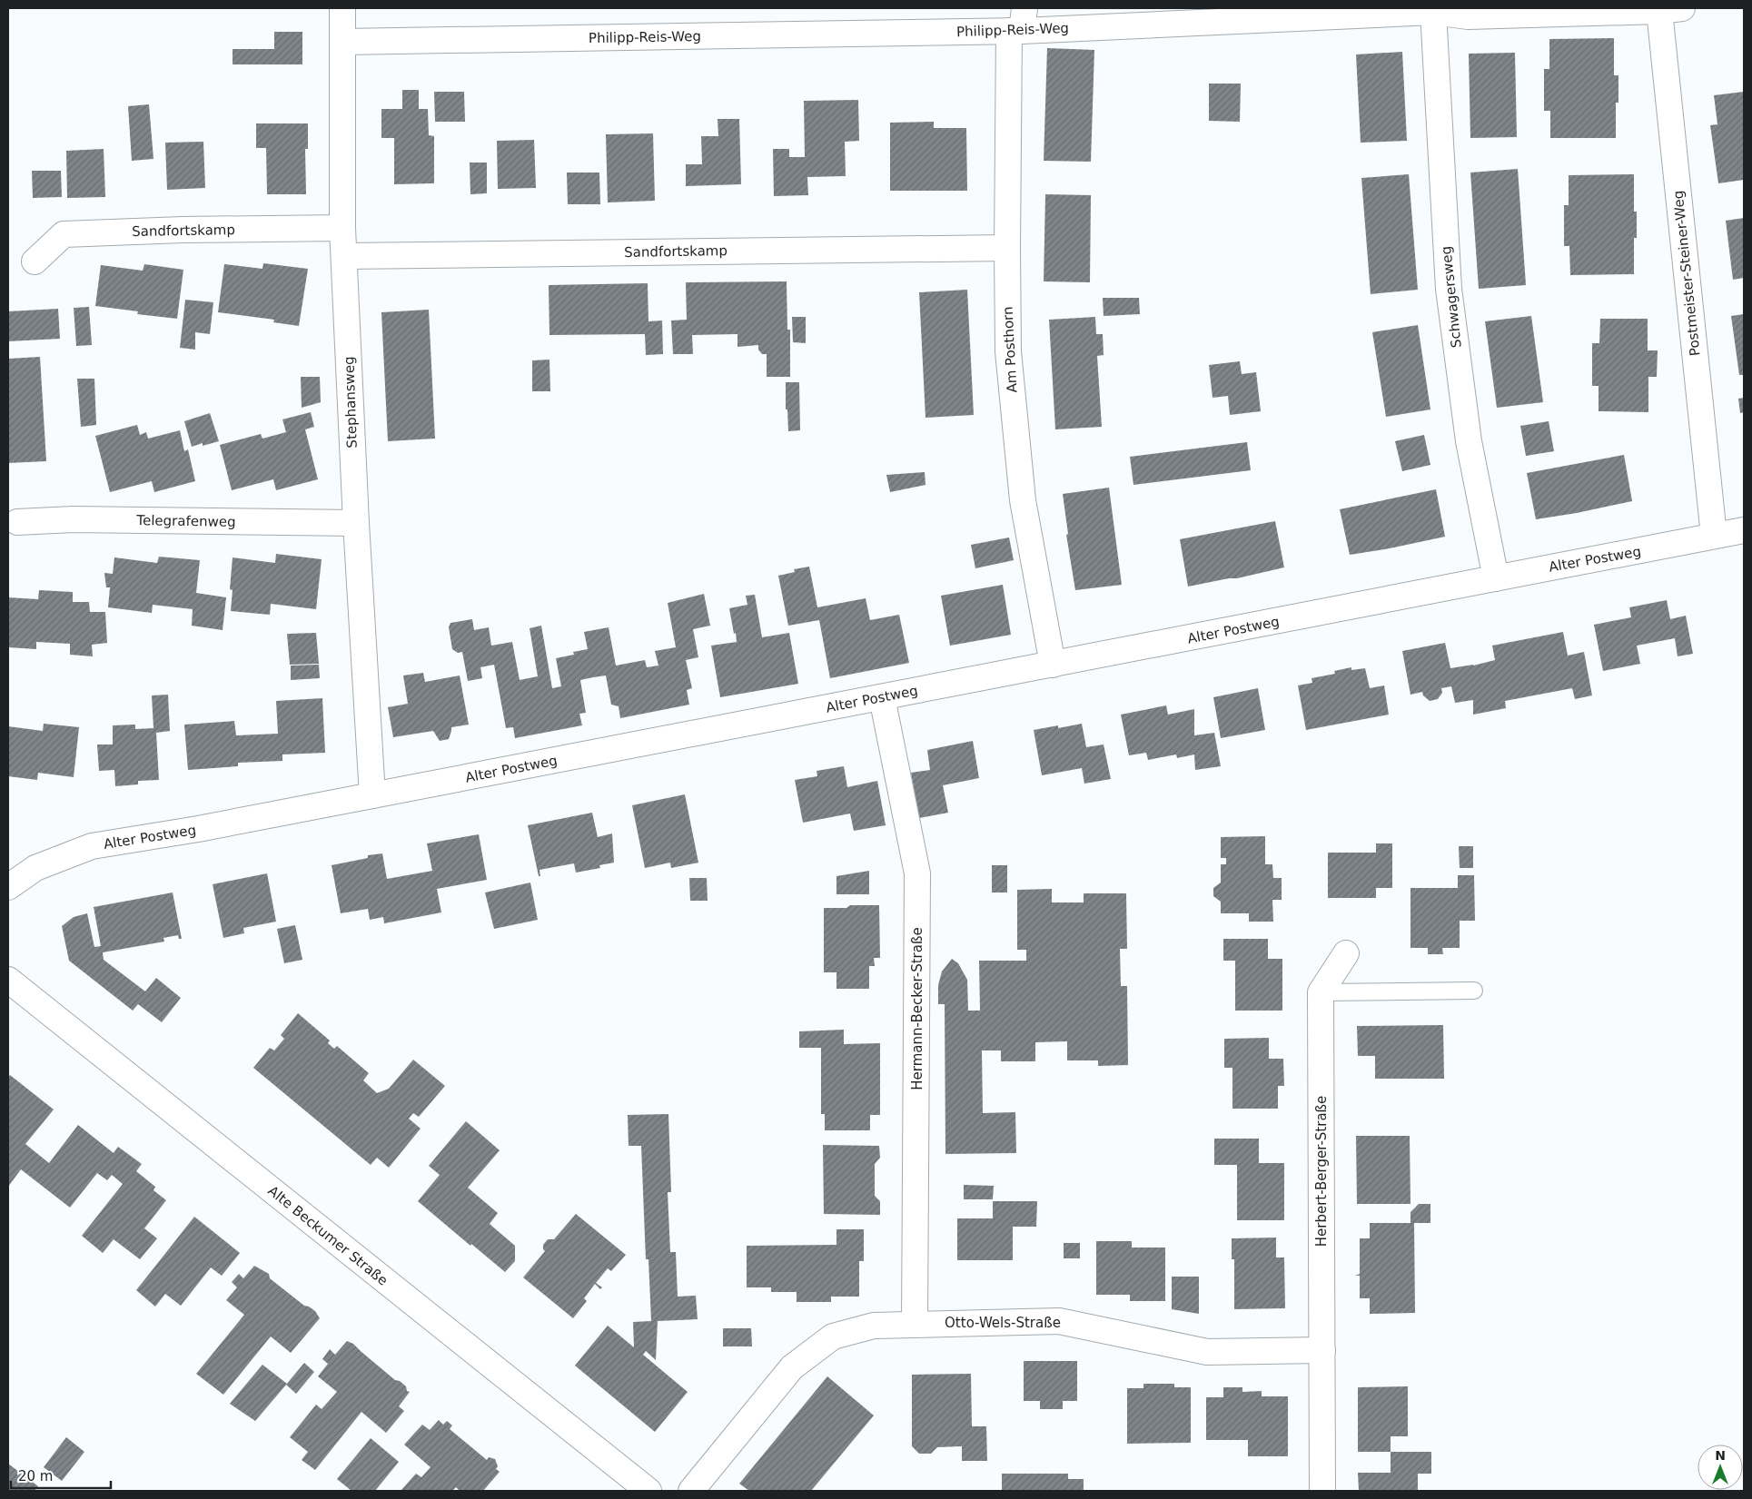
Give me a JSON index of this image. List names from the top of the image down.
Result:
{
  "streets": {
    "street": [
      "Philipp-Reis-Weg",
      "Sandfortskamp",
      "Postmeister-Steiner-Weg",
      "Schwagersweg",
      "Am Posthorn",
      "Stephansweg",
      "Telegrafenweg",
      "Alter Postweg",
      "Hermann-Becker-Straße",
      "Herbert-Berger-Straße",
      "Alte Beckumer Straße",
      "Otto-Wels-Straße"
    ]
  },
  "crossings": [
    ["Philipp-Reis-Weg", "Postmeister-Steiner-Weg"],
    ["Philipp-Reis-Weg", "Schwagersweg"],
    ["Philipp-Reis-Weg", "Am Posthorn"],
    ["Philipp-Reis-Weg", "Stephansweg"],
    ["Sandfortskamp", "Am Posthorn"],
    ["Sandfortskamp", "Stephansweg"],
    ["Postmeister-Steiner-Weg", "Alter Postweg"],
    ["Schwagersweg", "Alter Postweg"],
    ["Am Posthorn", "Alter Postweg"],
    ["Stephansweg", "Telegrafenweg"],
    ["Stephansweg", "Alter Postweg"],
    ["Alter Postweg", "Hermann-Becker-Straße"],
    ["Hermann-Becker-Straße", "Otto-Wels-Straße"],
    ["Herbert-Berger-Straße", "Otto-Wels-Straße"]
  ],
  "scale_bar": "20 m",
  "north": "top"
}
